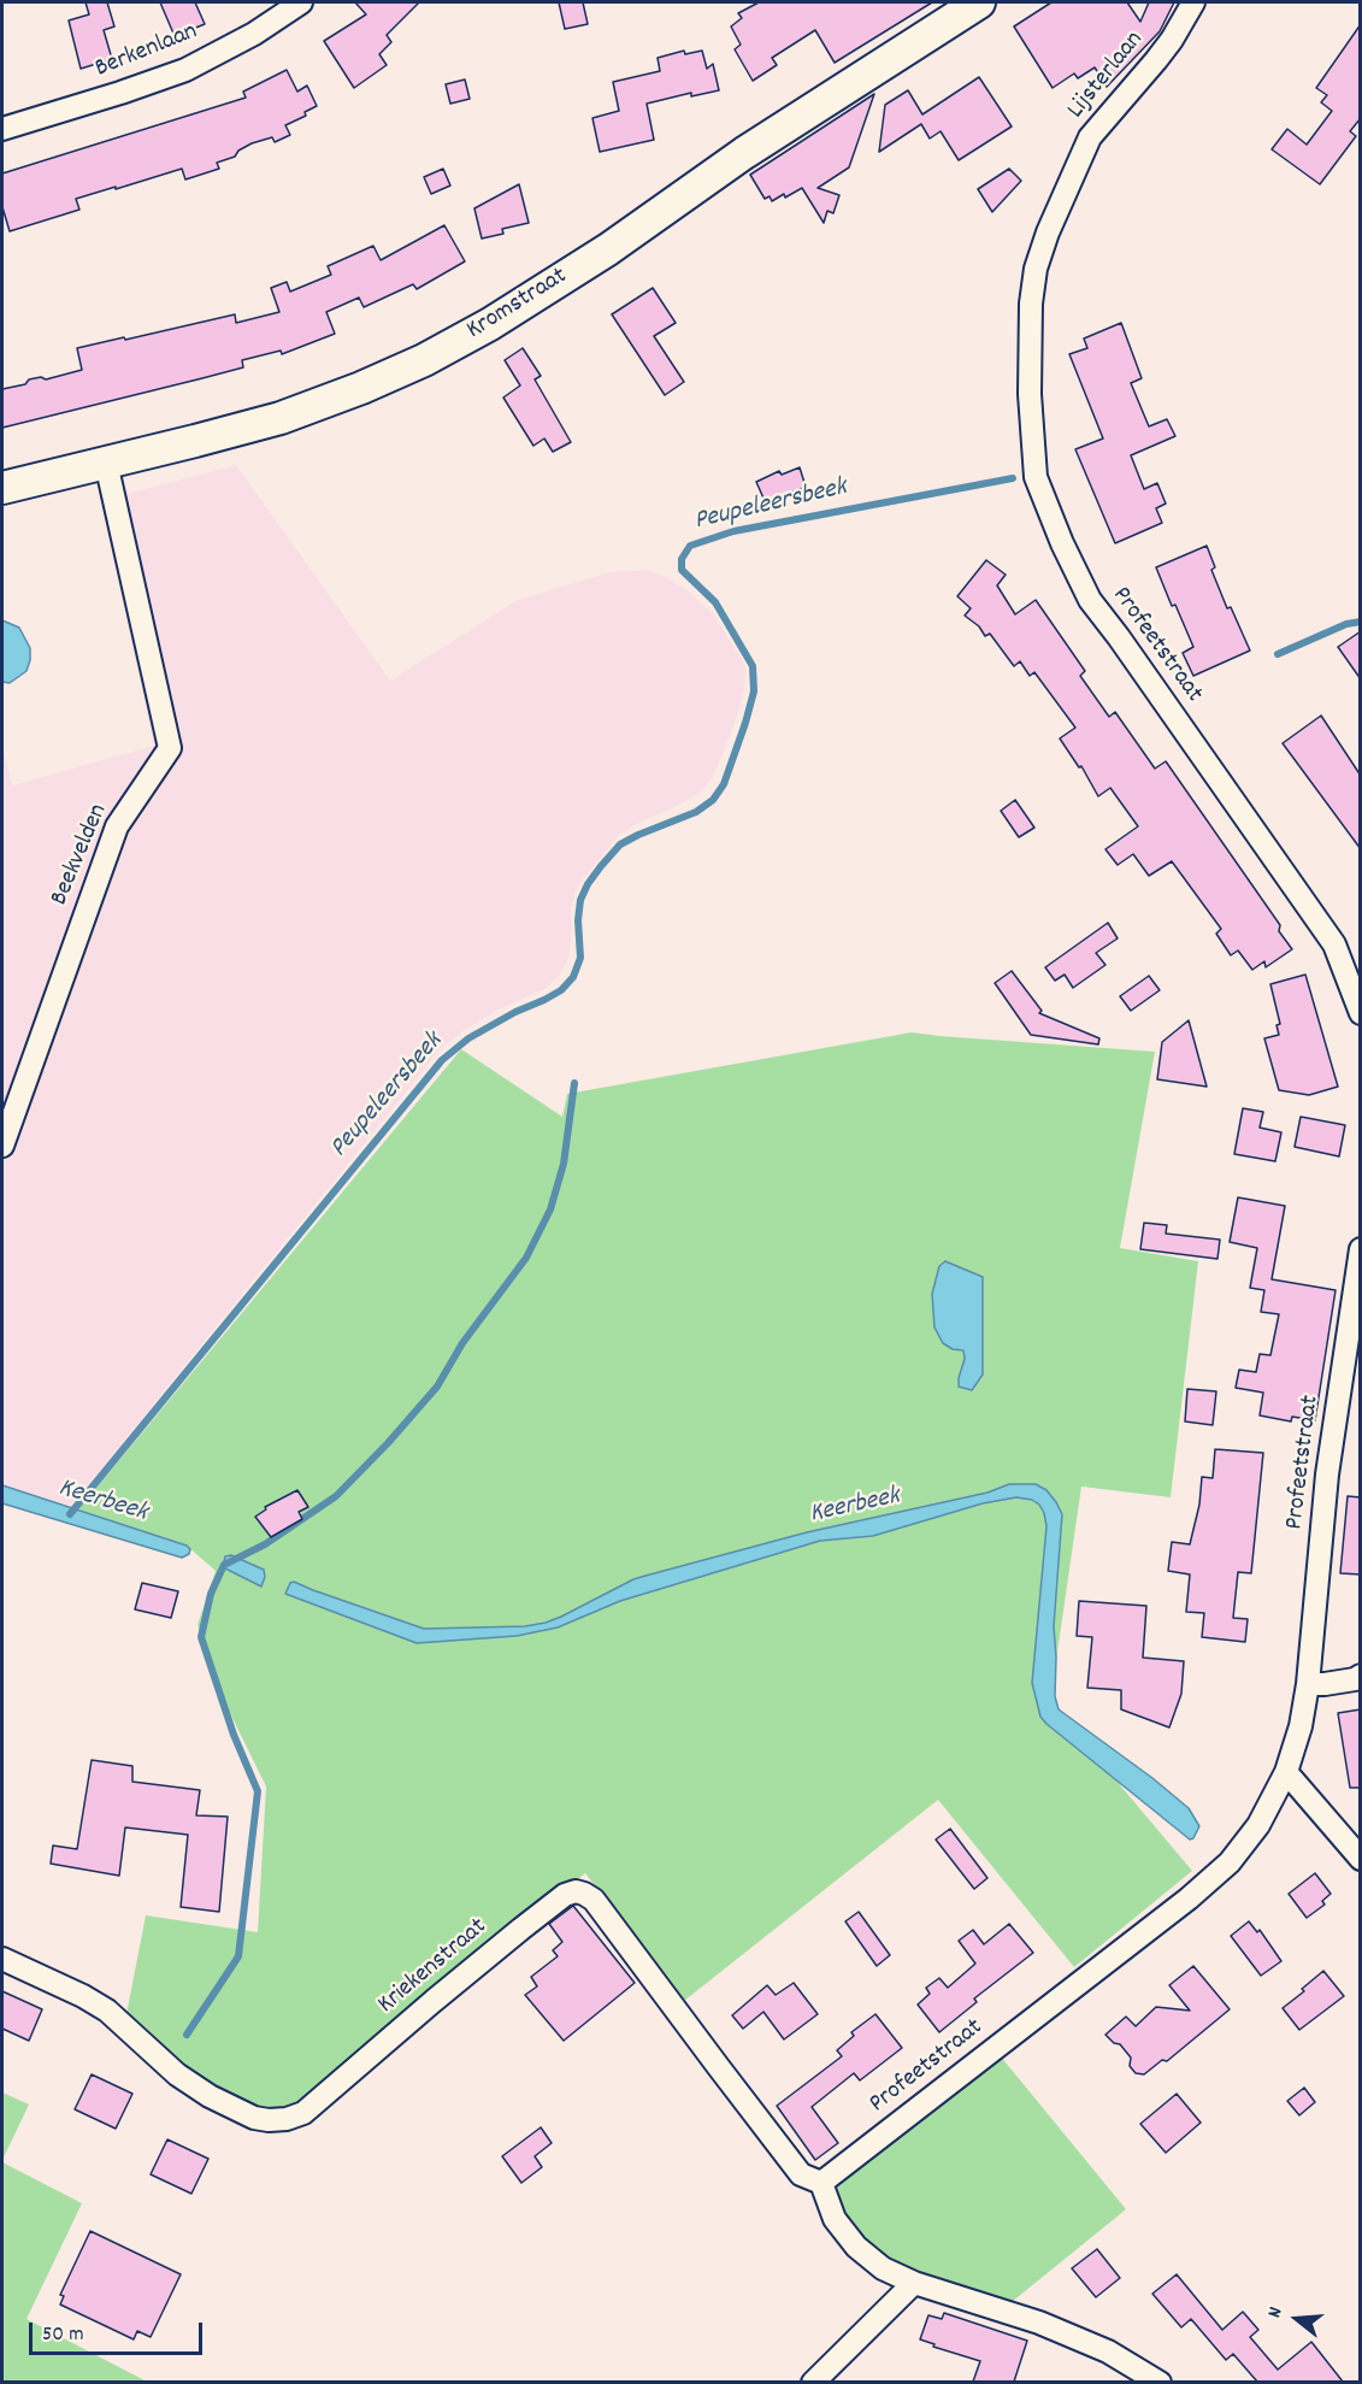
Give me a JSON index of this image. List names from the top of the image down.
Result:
{
  "streets": {
    "main road": ["Kromstraat"],
    "street": [
      "Berkenlaan",
      "Lijsterlaan",
      "Profeetstraat",
      "Beekvelden",
      "Kriekenstraat"
    ]
  },
  "crossings": [
    ["Lijsterlaan", "Profeetstraat"],
    ["Kromstraat", "Beekvelden"],
    ["Profeetstraat", "Kriekenstraat"]
  ],
  "water": ["Peupeleersbeek", "Keerbeek"],
  "scale_bar": "50 m",
  "north": "left"
}
